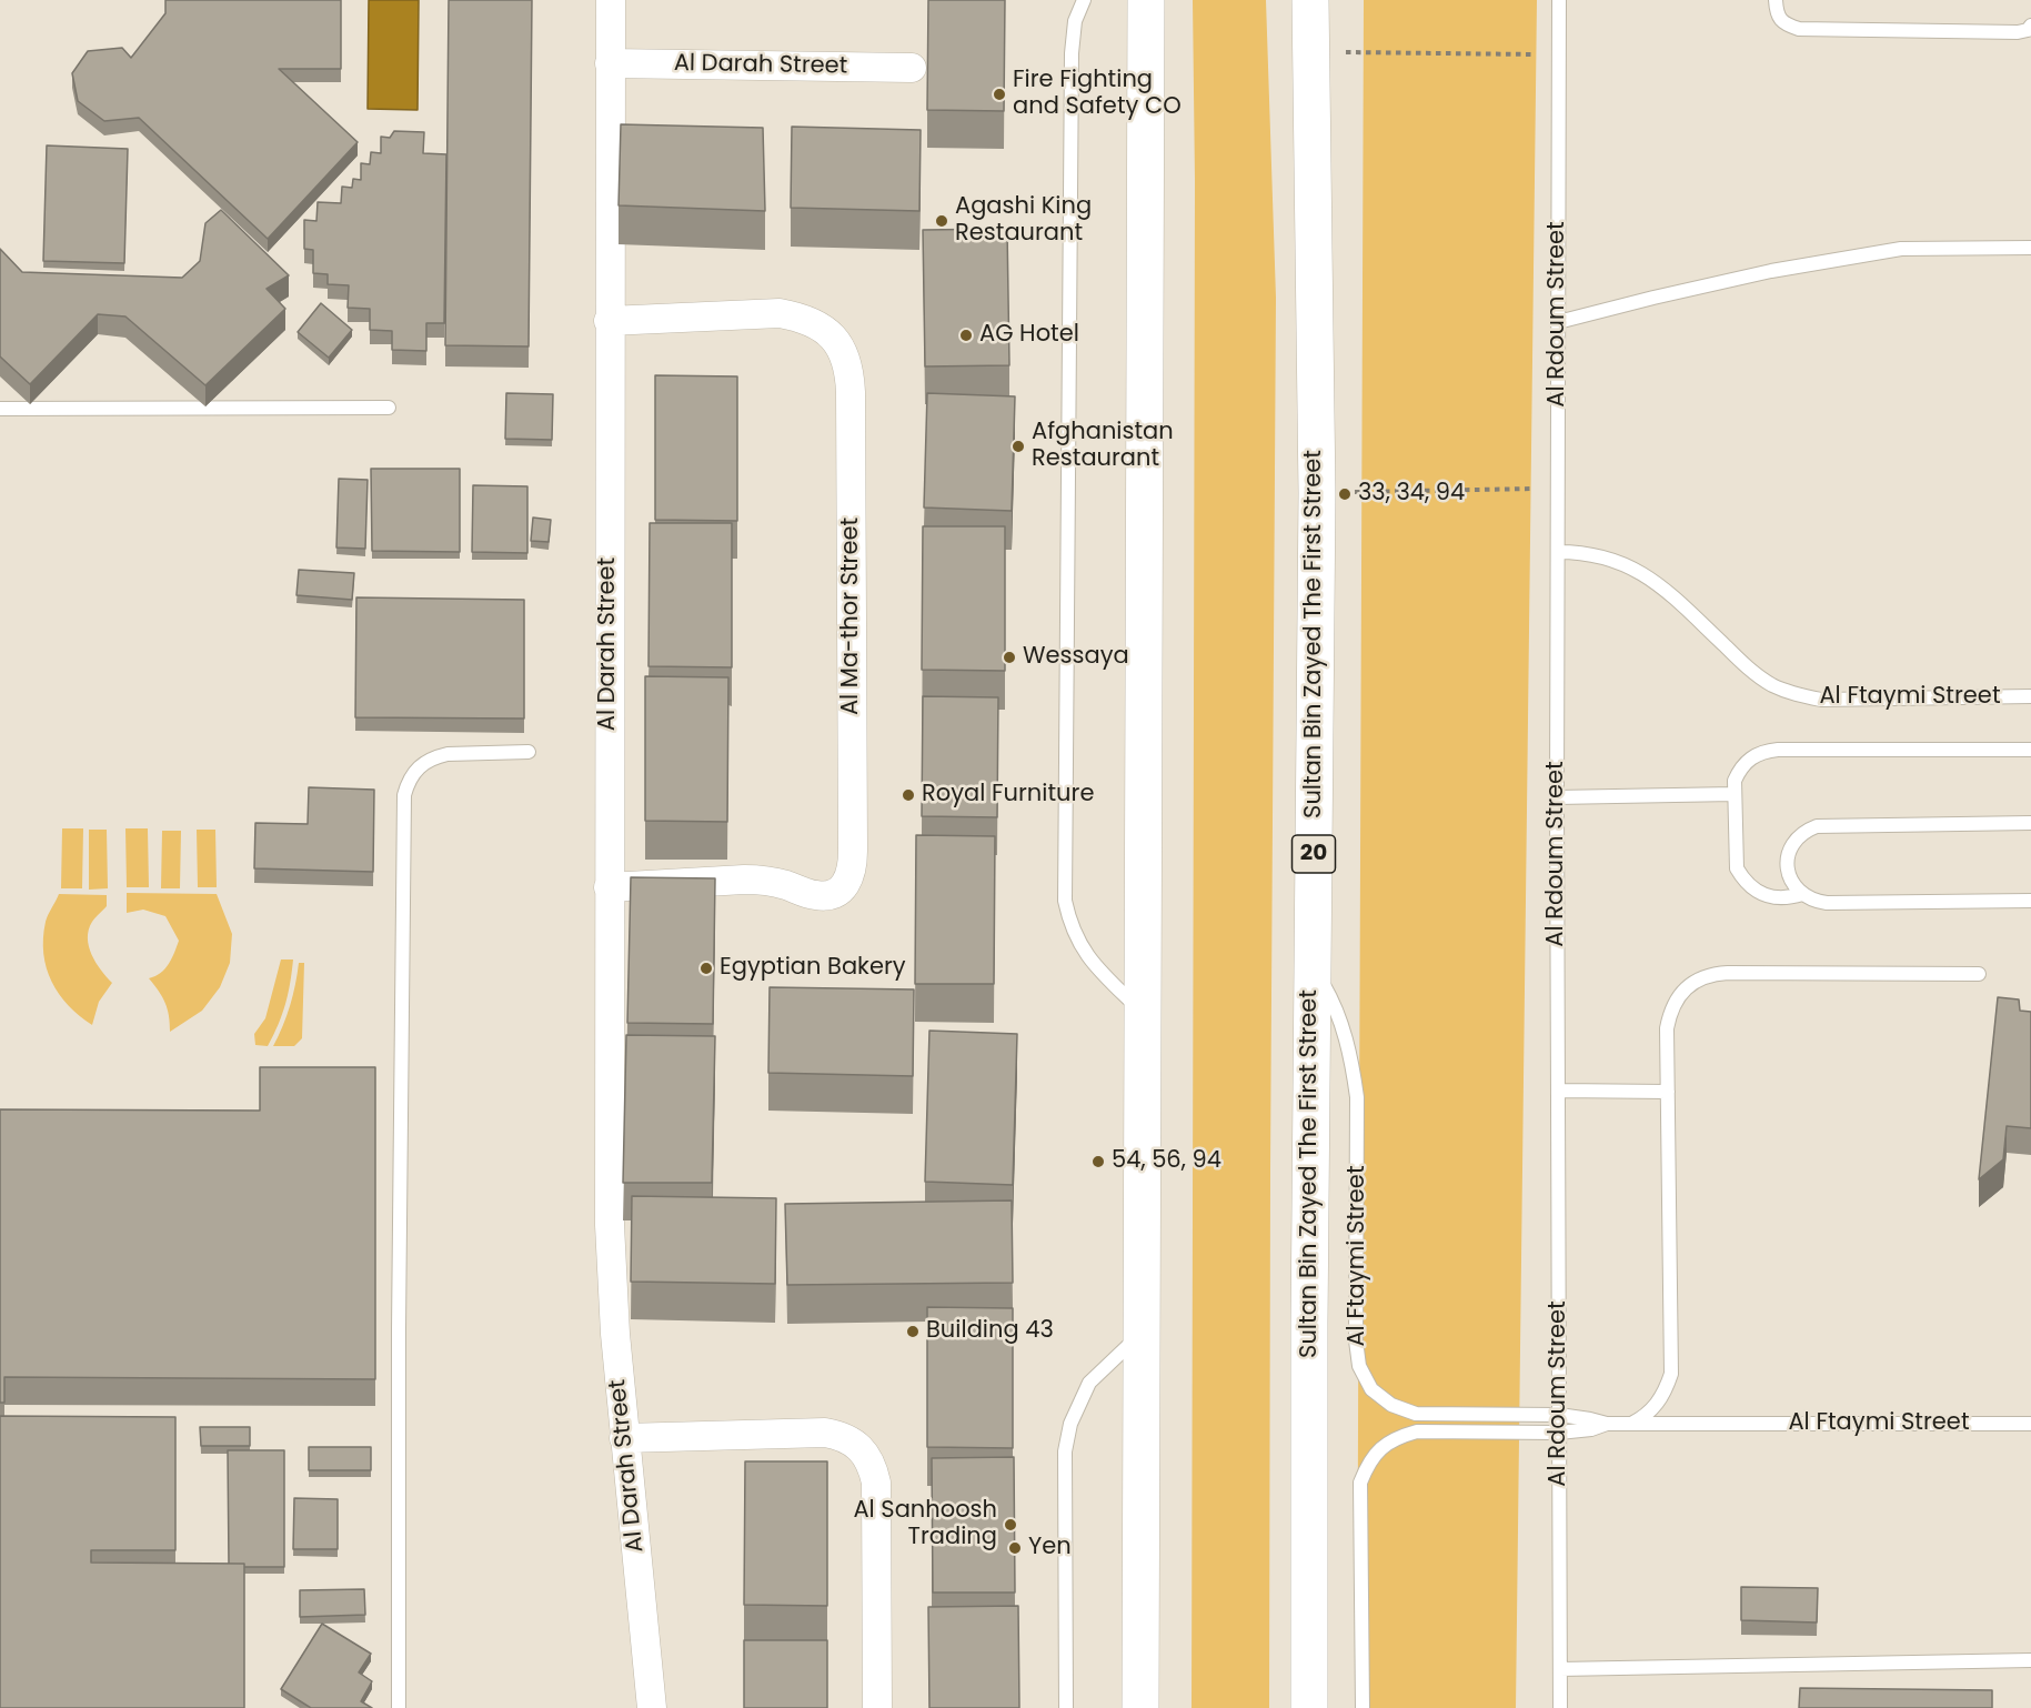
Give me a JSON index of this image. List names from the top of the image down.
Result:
{
  "streets": {
    "main road": ["Sultan Bin Zayed The First Street", "20"],
    "street": ["Al Darah Street", "Al Ma-thor Street"],
    "lane": ["Al Rdoum Street", "Al Ftaymi Street"]
  },
  "crossings": [
    ["Al Darah Street", "Al Ma-thor Street"],
    ["Al Rdoum Street", "Al Ftaymi Street"],
    ["Sultan Bin Zayed The First Street", "Al Ftaymi Street"]
  ],
  "places": [
    "Fire Fighting and Safety CO",
    "Agashi King Restaurant",
    "AG Hotel",
    "Afghanistan Restaurant",
    "33, 34, 94",
    "Wessaya",
    "Royal Furniture",
    "Egyptian Bakery",
    "54, 56, 94",
    "Building 43",
    "Al Sanhoosh Trading",
    "Yen"
  ]
}
